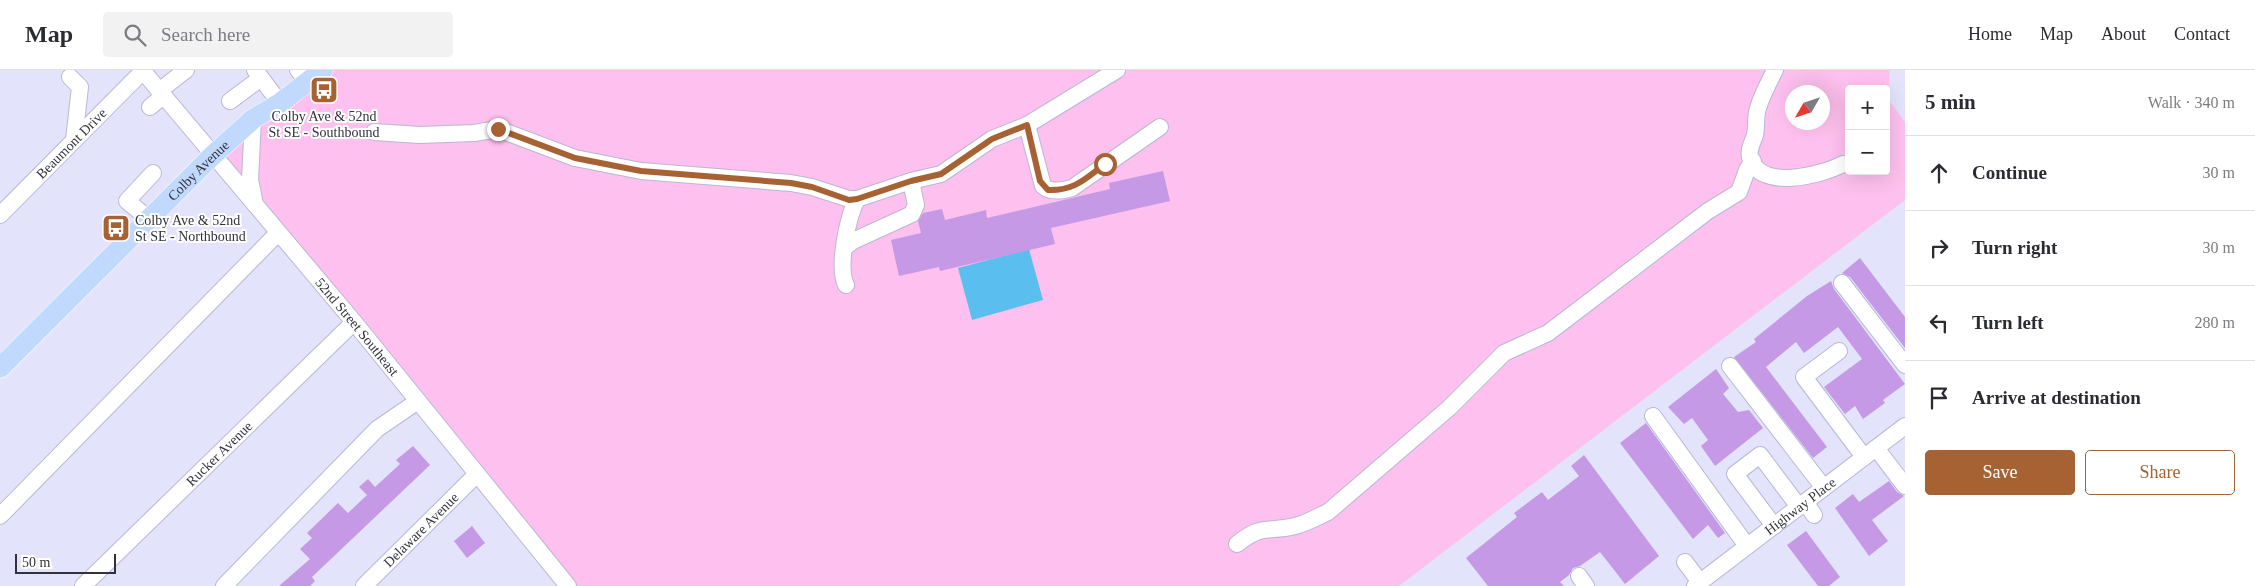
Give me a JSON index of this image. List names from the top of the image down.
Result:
{
  "streets": {
    "main road": ["Colby Avenue"],
    "street": [
      "Beaumont Drive",
      "52nd Street Southeast",
      "Rucker Avenue",
      "Highway Place",
      "Delaware Avenue"
    ]
  },
  "crossings": [
    ["Beaumont Drive", "52nd Street Southeast"],
    ["Colby Avenue", "52nd Street Southeast"],
    ["52nd Street Southeast", "Rucker Avenue"],
    ["52nd Street Southeast", "Delaware Avenue"]
  ],
  "places": {
    "bus stop": ["Colby Ave & 52nd St SE - Southbound", "Colby Ave & 52nd St SE - Northbound"]
  },
  "scale_bar": "50 m",
  "north": "bottom left",
  "page": {
    "header": "Map",
    "search": "Search here",
    "nav": [
      "Home",
      "Map",
      "About",
      "Contact"
    ],
    "heading": ["5 min", "Walk · 340 m"],
    "map_buttons": ["+", "−"],
    "list": [
      ["Continue", "30 m"],
      ["Turn right", "30 m"],
      ["Turn left", "280 m"],
      "Arrive at destination"
    ],
    "buttons": ["Save", "Share"],
    "scale": "50 m"
  }
}
